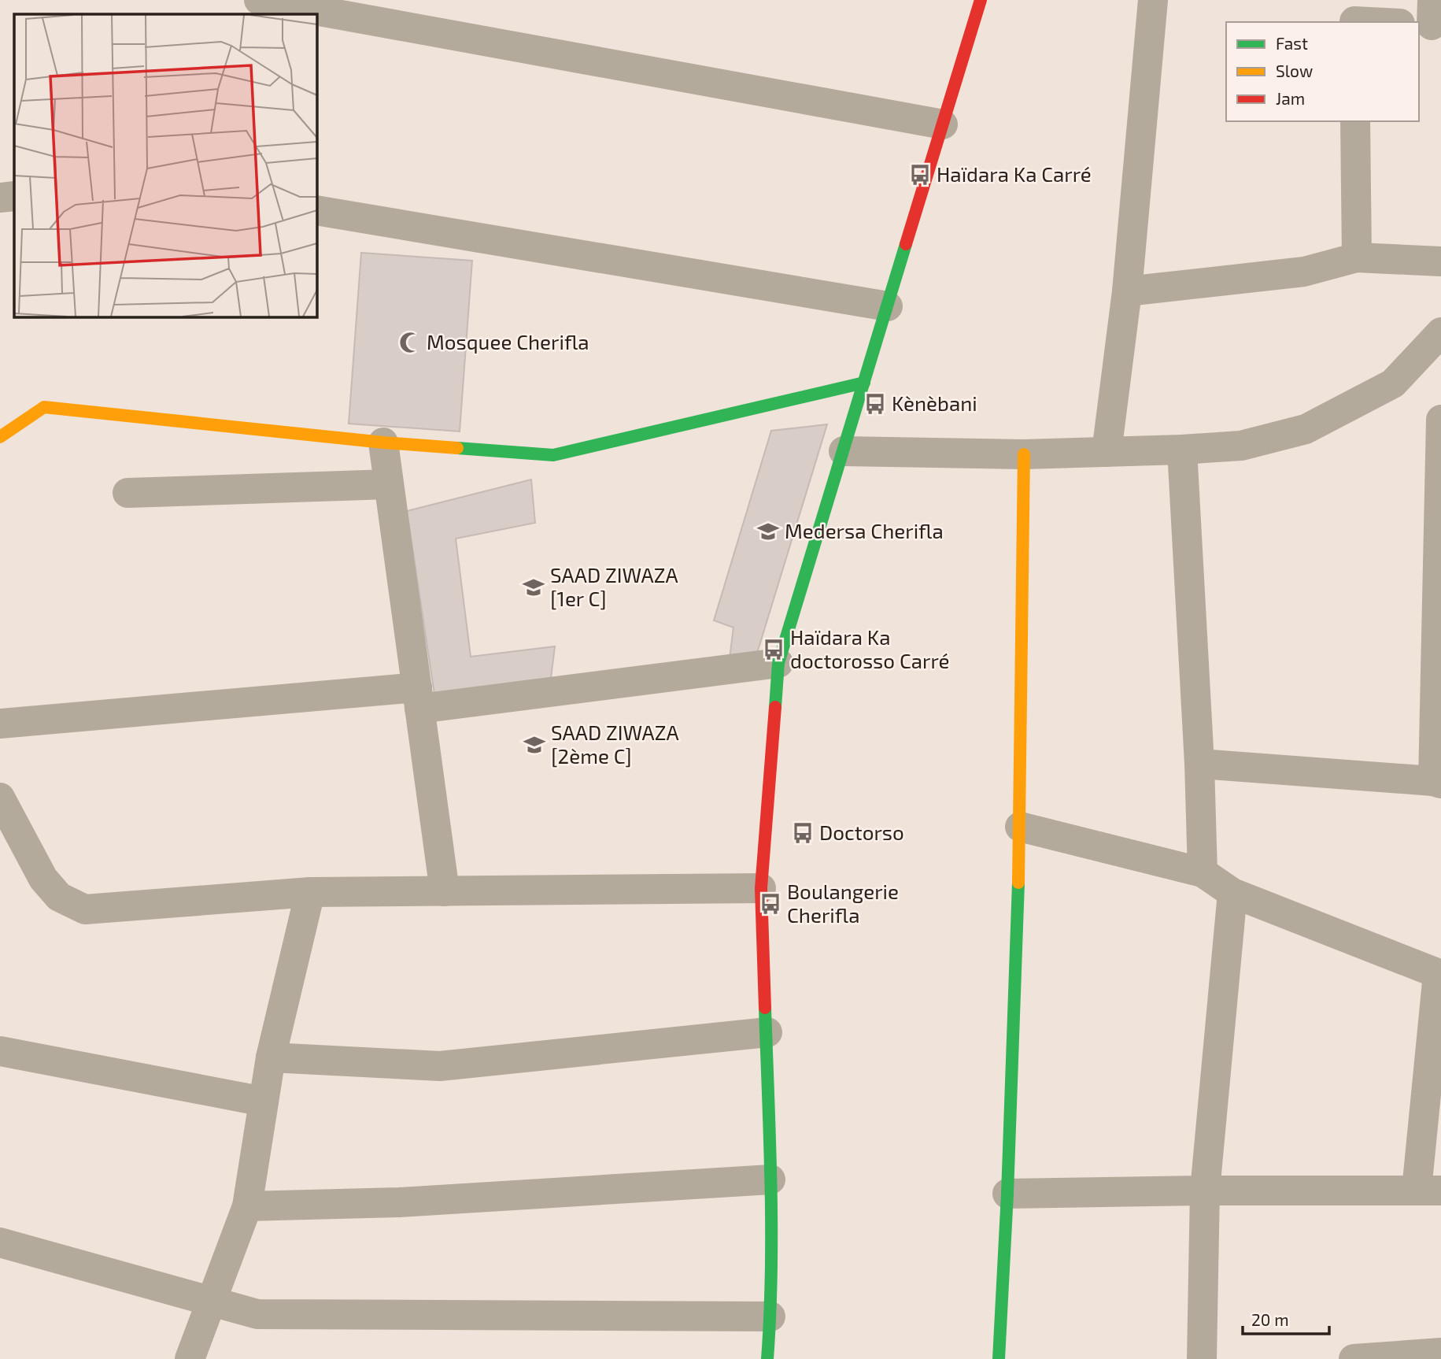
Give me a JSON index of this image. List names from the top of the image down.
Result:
{
  "places": {
    "bus stop": [
      "Haïdara Ka Carré",
      "Kènèbani",
      "Haïdara Ka doctorosso Carré",
      "Doctorso",
      "Boulangerie Cherifla"
    ],
    "mosque": ["Mosquee Cherifla"],
    "school or university": ["Medersa Cherifla", "SAAD ZIWAZA [1er C]", "SAAD ZIWAZA [2ème C]"]
  },
  "legend": ["Fast", "Slow", "Jam"],
  "scale_bar": "20 m"
}
